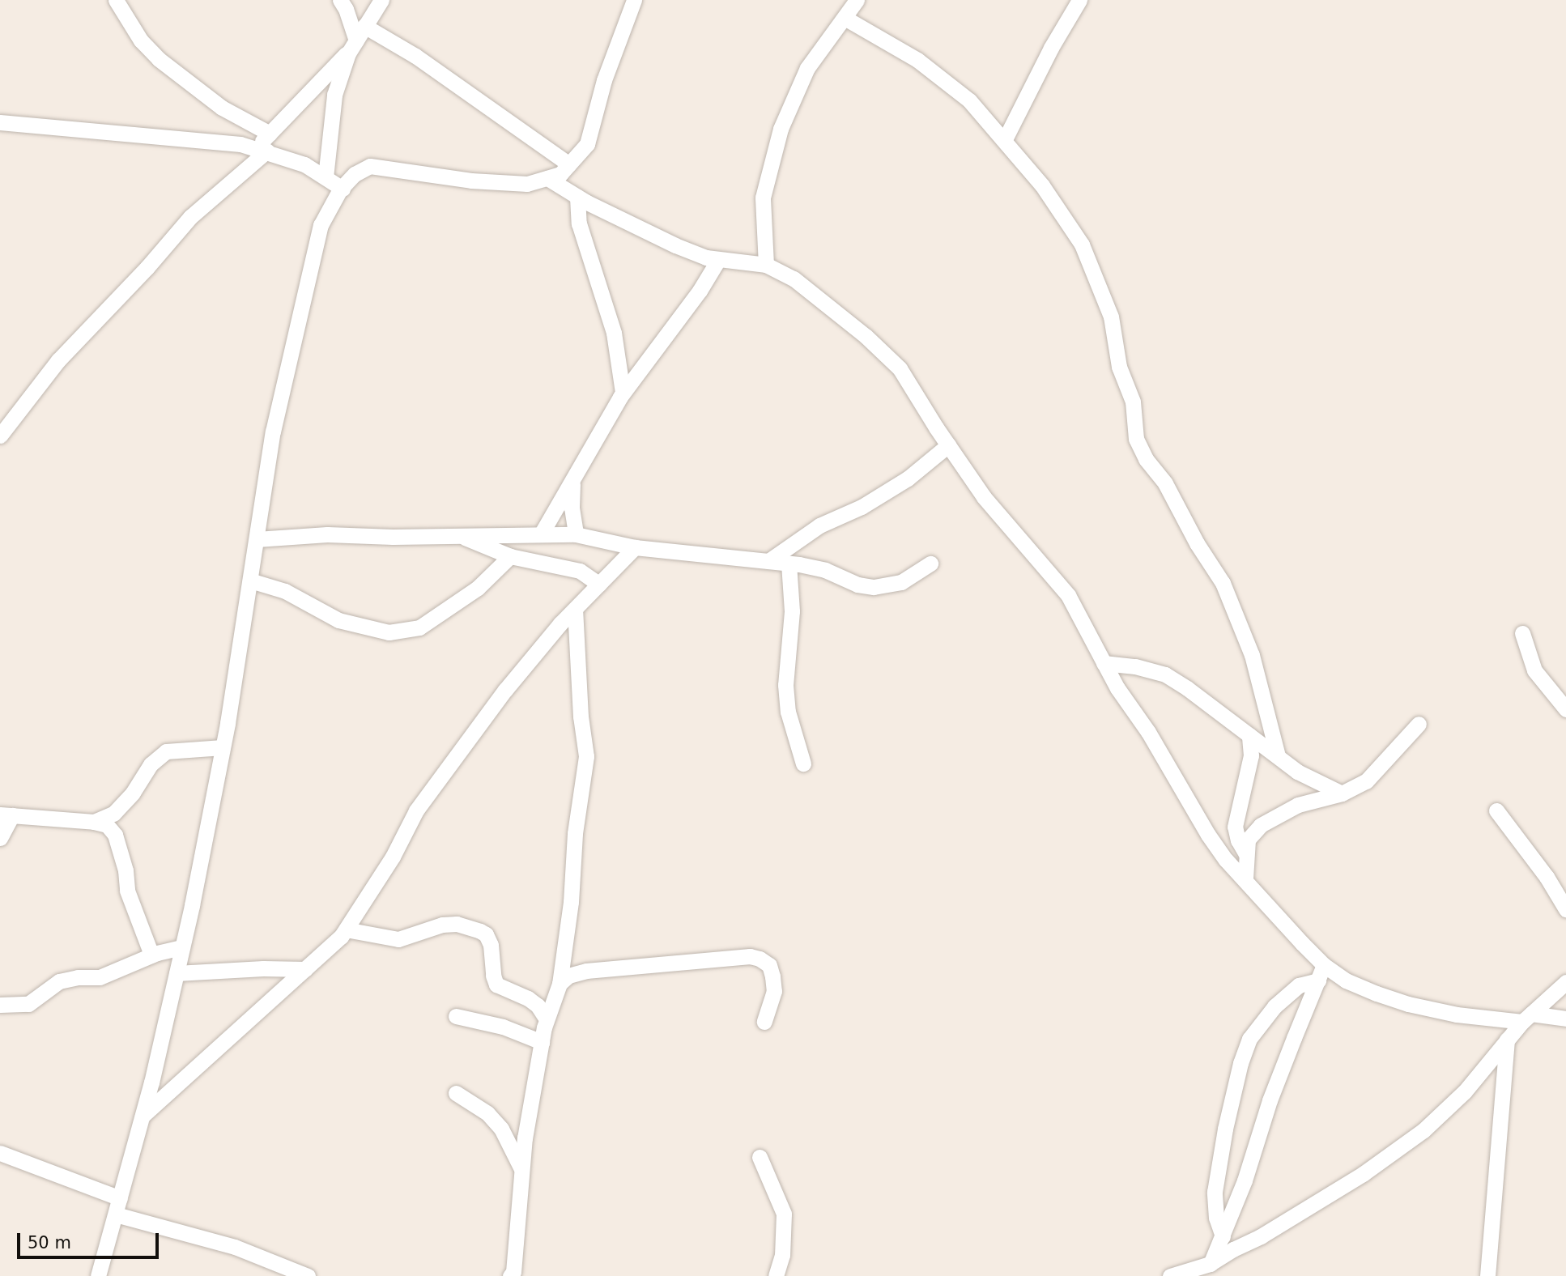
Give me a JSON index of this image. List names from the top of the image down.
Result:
{
  "scale_bar": "50 m"
}
